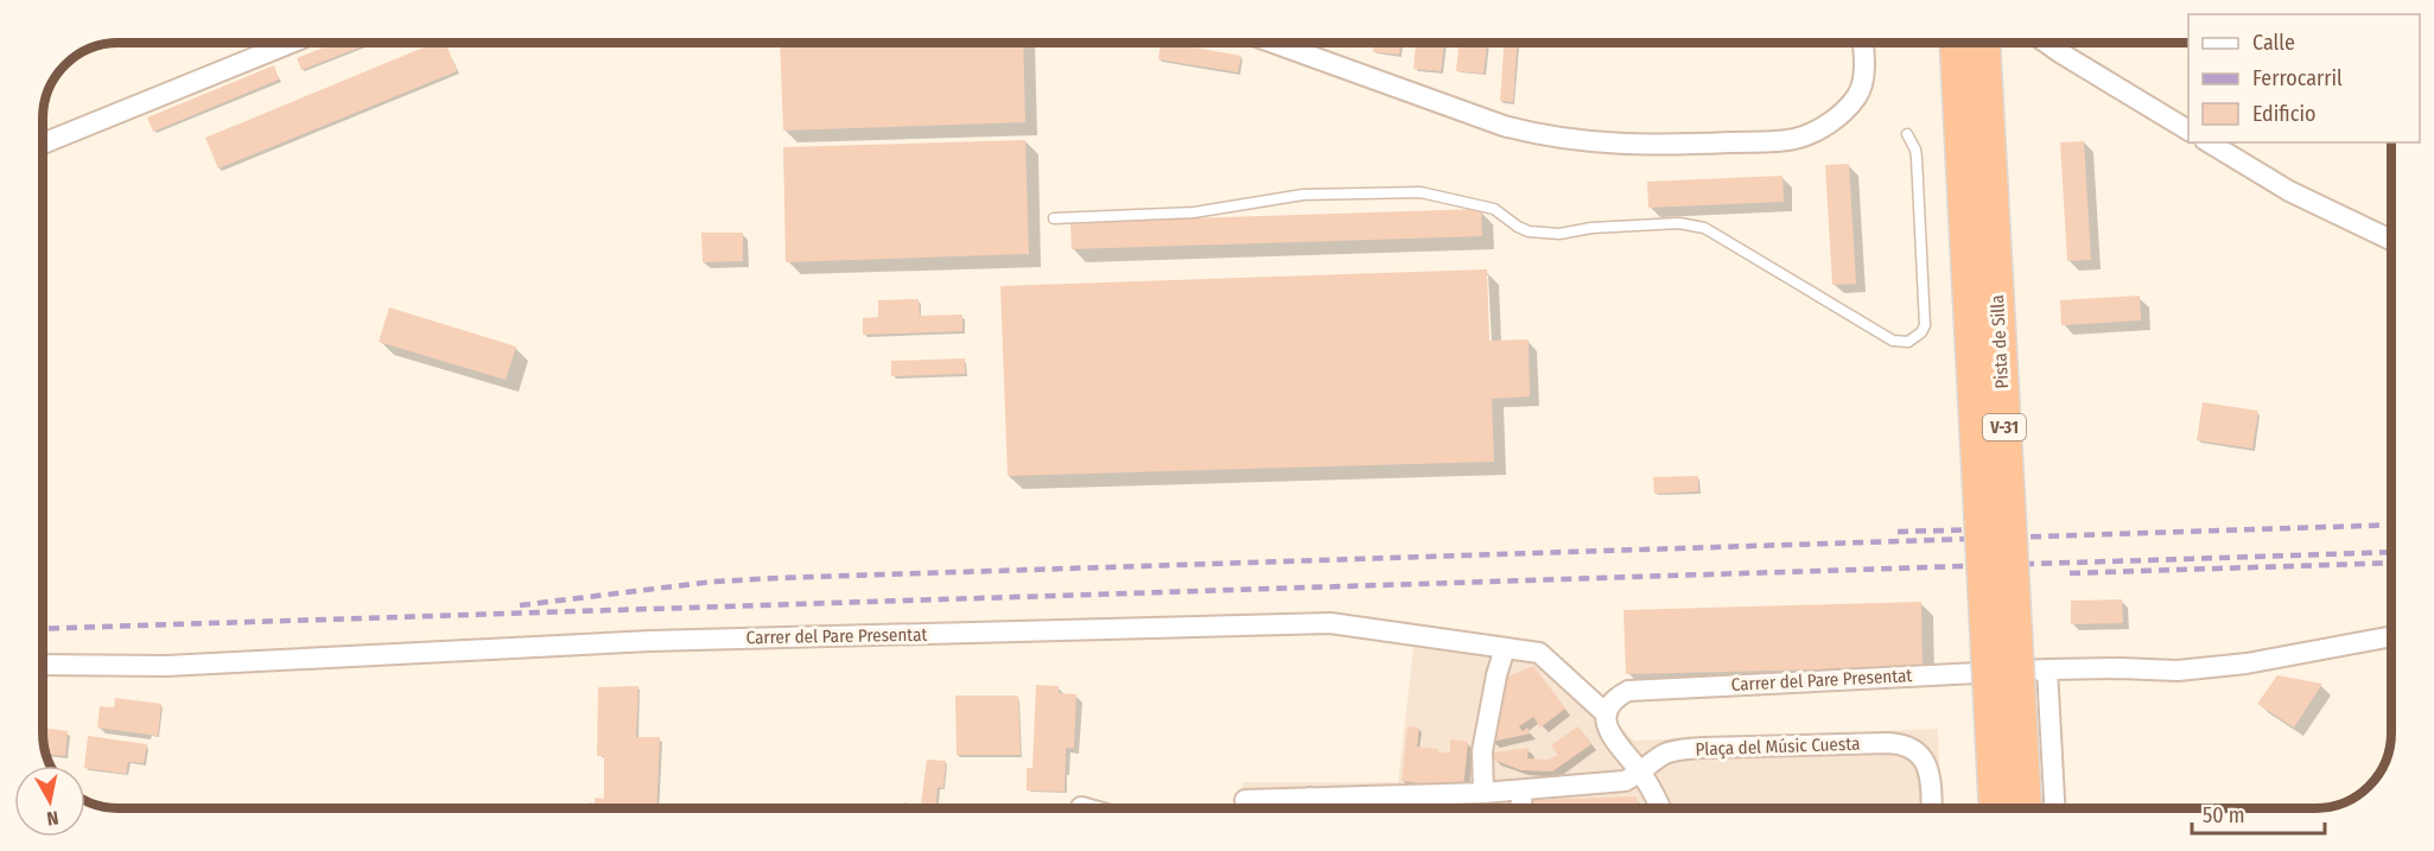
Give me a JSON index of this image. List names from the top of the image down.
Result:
{
  "streets": {
    "highway": ["Pista de Silla", "V-31"],
    "street": ["Carrer del Pare Presentat", "Plaça del Músic Cuesta"]
  },
  "crossings": [
    ["Carrer del Pare Presentat", "Plaça del Músic Cuesta"]
  ],
  "legend": ["Calle", "Ferrocarril", "Edificio"],
  "scale_bar": "50 m",
  "north": "bottom"
}
